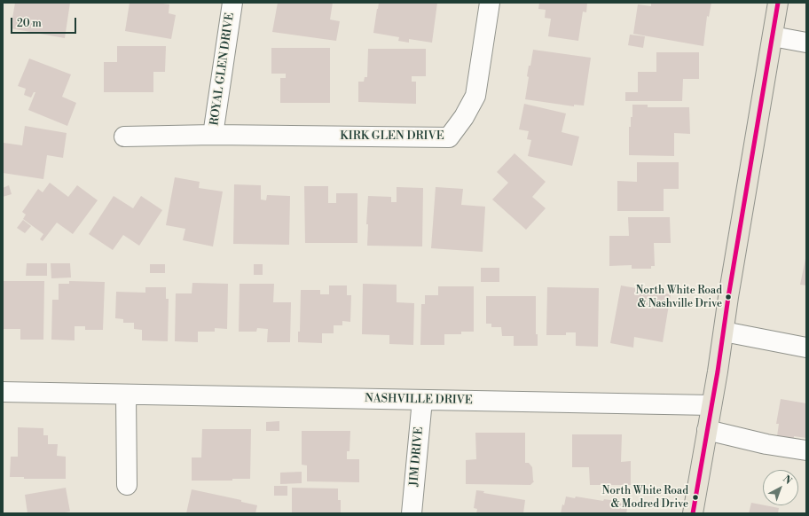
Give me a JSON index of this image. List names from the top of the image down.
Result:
{
  "streets": {
    "street": [
      "ROYAL GLEN DRIVE",
      "KIRK GLEN DRIVE",
      "NASHVILLE DRIVE",
      "JIM DRIVE"
    ]
  },
  "crossings": [
    ["ROYAL GLEN DRIVE", "KIRK GLEN DRIVE"],
    ["NASHVILLE DRIVE", "JIM DRIVE"]
  ],
  "places": ["North White Road & Nashville Drive", "North White Road & Modred Drive"],
  "scale_bar": "20 m",
  "north": "top right"
}
